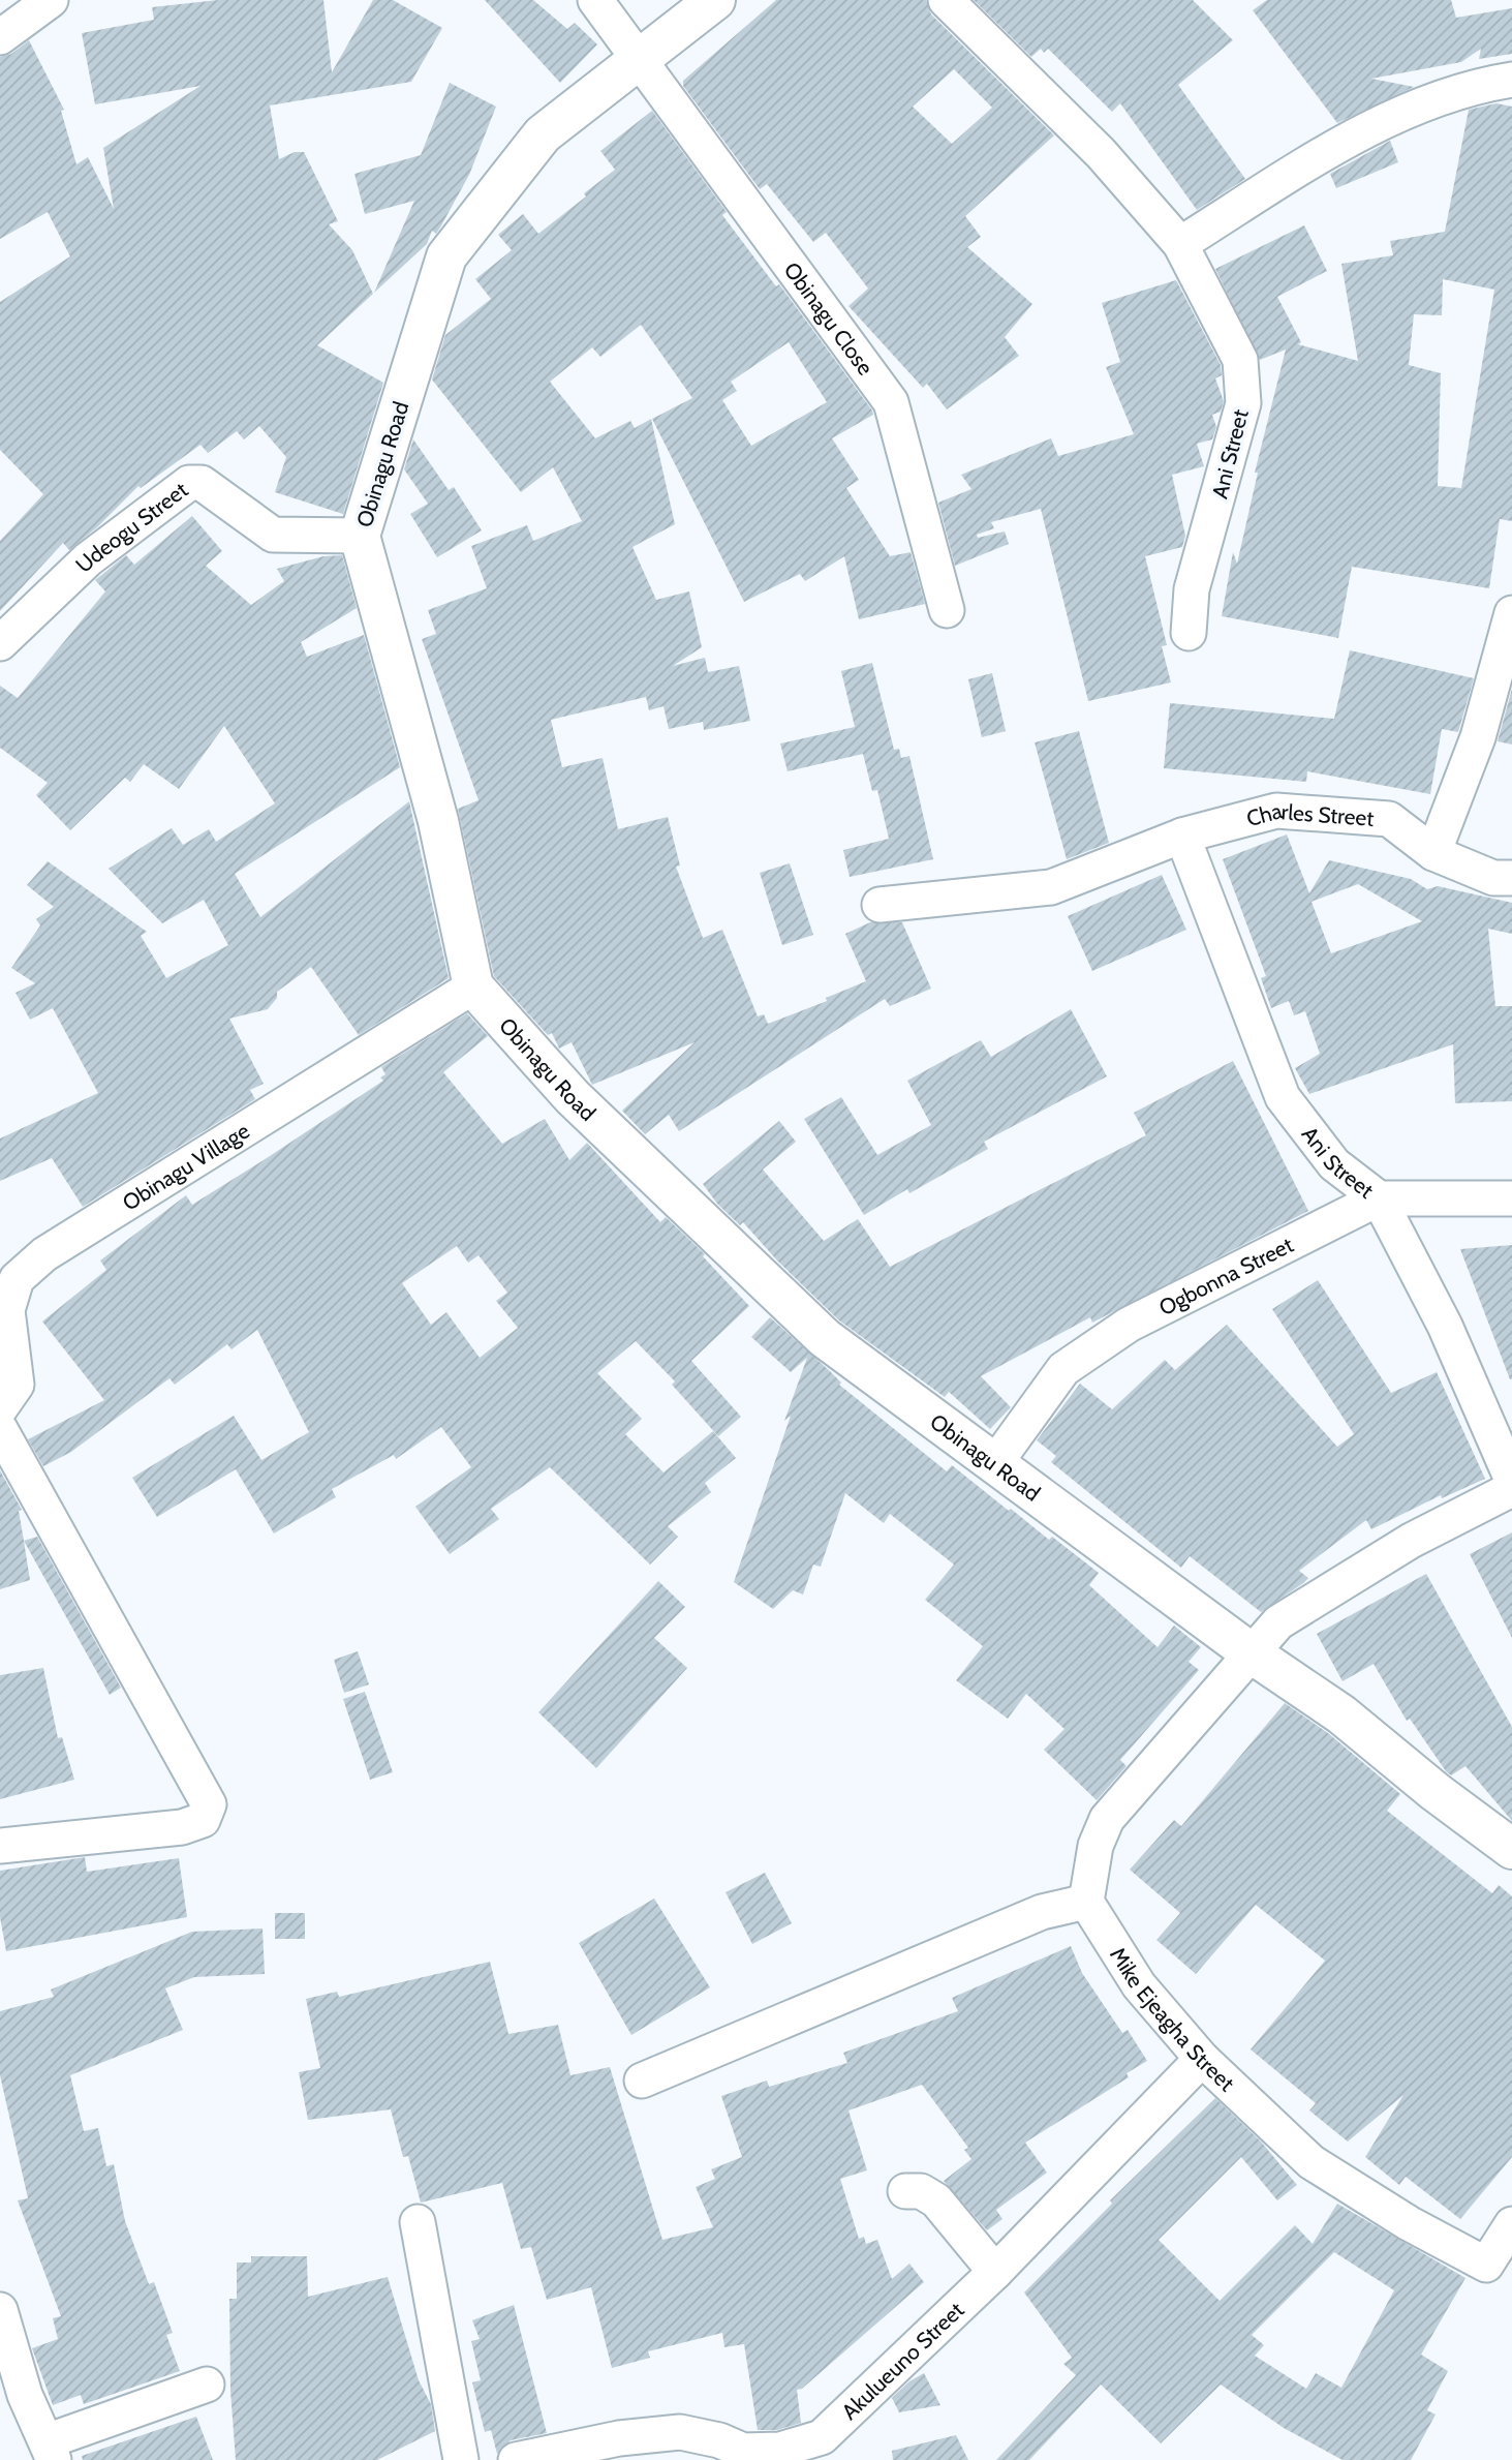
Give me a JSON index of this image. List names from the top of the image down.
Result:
{
  "streets": {
    "street": [
      "Obinagu Close",
      "Ani Street",
      "Obinagu Road",
      "Udeogu Street",
      "Charles Street",
      "Obinagu Village",
      "Ogbonna Street",
      "Mike Ejeagha Street",
      "Akulueuno Street"
    ]
  },
  "crossings": [
    ["Obinagu Close", "Obinagu Road"],
    ["Ani Street", "Charles Street"],
    ["Ani Street", "Ogbonna Street"],
    ["Obinagu Road", "Udeogu Street"],
    ["Obinagu Road", "Obinagu Village"],
    ["Obinagu Road", "Ogbonna Street"],
    ["Mike Ejeagha Street", "Akulueuno Street"]
  ]
}
